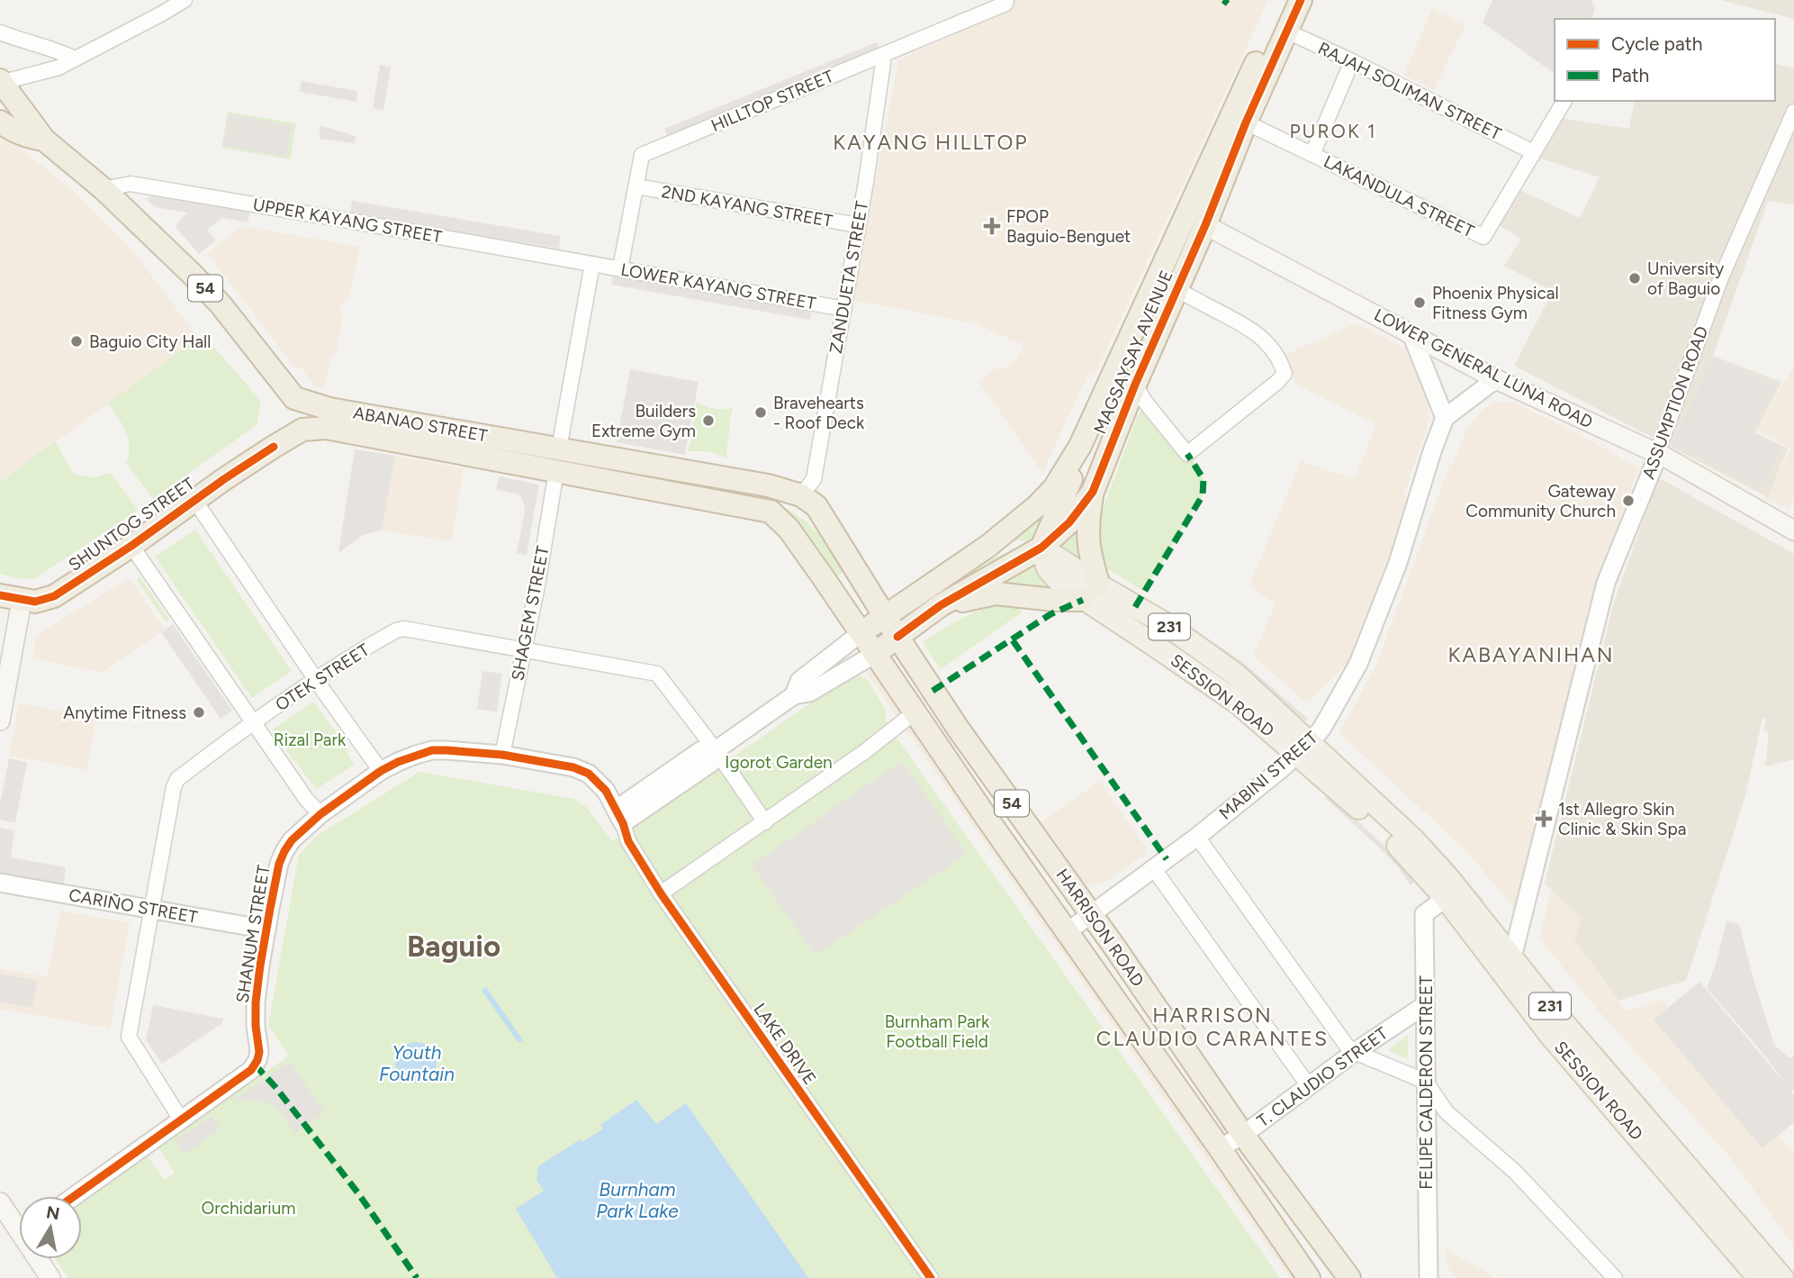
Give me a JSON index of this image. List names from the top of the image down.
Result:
{
  "streets": {
    "highway": [
      "54",
      "MAGSAYSAY AVENUE",
      "ABANAO STREET",
      "SHUNTOG STREET",
      "HARRISON ROAD"
    ],
    "main road": ["LOWER GENERAL LUNA ROAD", "231", "SESSION ROAD"],
    "street": [
      "RAJAH SOLIMAN STREET",
      "HILLTOP STREET",
      "LAKANDULA STREET",
      "2ND KAYANG STREET",
      "UPPER KAYANG STREET",
      "ZANDUETA STREET",
      "LOWER KAYANG STREET",
      "ASSUMPTION ROAD",
      "SHAGEM STREET",
      "OTEK STREET",
      "MABINI STREET",
      "CARIÑO STREET",
      "SHANUM STREET",
      "LAKE DRIVE",
      "T. CLAUDIO STREET",
      "FELIPE CALDERON STREET"
    ]
  },
  "crossings": [
    ["RAJAH SOLIMAN STREET", "LAKANDULA STREET"],
    ["RAJAH SOLIMAN STREET", "MAGSAYSAY AVENUE"],
    ["HILLTOP STREET", "2ND KAYANG STREET"],
    ["HILLTOP STREET", "ZANDUETA STREET"],
    ["HILLTOP STREET", "LOWER KAYANG STREET"],
    ["LAKANDULA STREET", "MAGSAYSAY AVENUE"],
    ["2ND KAYANG STREET", "ZANDUETA STREET"],
    ["UPPER KAYANG STREET", "LOWER KAYANG STREET"],
    ["UPPER KAYANG STREET", "54"],
    ["ZANDUETA STREET", "LOWER KAYANG STREET"],
    ["ZANDUETA STREET", "ABANAO STREET"],
    ["54", "ABANAO STREET"],
    ["54", "SHUNTOG STREET"],
    ["MAGSAYSAY AVENUE", "LOWER GENERAL LUNA ROAD"],
    ["MAGSAYSAY AVENUE", "ABANAO STREET"],
    ["MAGSAYSAY AVENUE", "SESSION ROAD"],
    ["MAGSAYSAY AVENUE", "HARRISON ROAD"],
    ["LOWER GENERAL LUNA ROAD", "ASSUMPTION ROAD"],
    ["ASSUMPTION ROAD", "SESSION ROAD"],
    ["ABANAO STREET", "SHUNTOG STREET"],
    ["ABANAO STREET", "SHAGEM STREET"],
    ["ABANAO STREET", "HARRISON ROAD"],
    ["SHAGEM STREET", "OTEK STREET"],
    ["SHAGEM STREET", "SHANUM STREET"],
    ["OTEK STREET", "CARIÑO STREET"],
    ["OTEK STREET", "SHANUM STREET"],
    ["SESSION ROAD", "MABINI STREET"],
    ["SESSION ROAD", "FELIPE CALDERON STREET"],
    ["MABINI STREET", "HARRISON ROAD"],
    ["CARIÑO STREET", "SHANUM STREET"],
    ["HARRISON ROAD", "T. CLAUDIO STREET"],
    ["SHANUM STREET", "LAKE DRIVE"],
    ["T. CLAUDIO STREET", "FELIPE CALDERON STREET"]
  ],
  "districts": [
    "PUROK 1",
    "KAYANG HILLTOP",
    "KABAYANIHAN",
    "Baguio",
    "HARRISON CLAUDIO CARANTES"
  ],
  "water": ["Youth Fountain", "Burnham Park Lake"],
  "parks": [
    "Rizal Park",
    "Igorot Garden",
    "Burnham Park Football Field",
    "Orchidarium"
  ],
  "places": {
    "health": ["FPOP Baguio-Benguet", "1st Allegro Skin Clinic & Skin Spa"],
    "other": [
      "University of Baguio",
      "Phoenix Physical Fitness Gym",
      "Baguio City Hall",
      "Bravehearts - Roof Deck",
      "Builders Extreme Gym",
      "Gateway Community Church",
      "Anytime Fitness"
    ]
  },
  "legend": ["Cycle path", "Path"],
  "north": "top"
}
